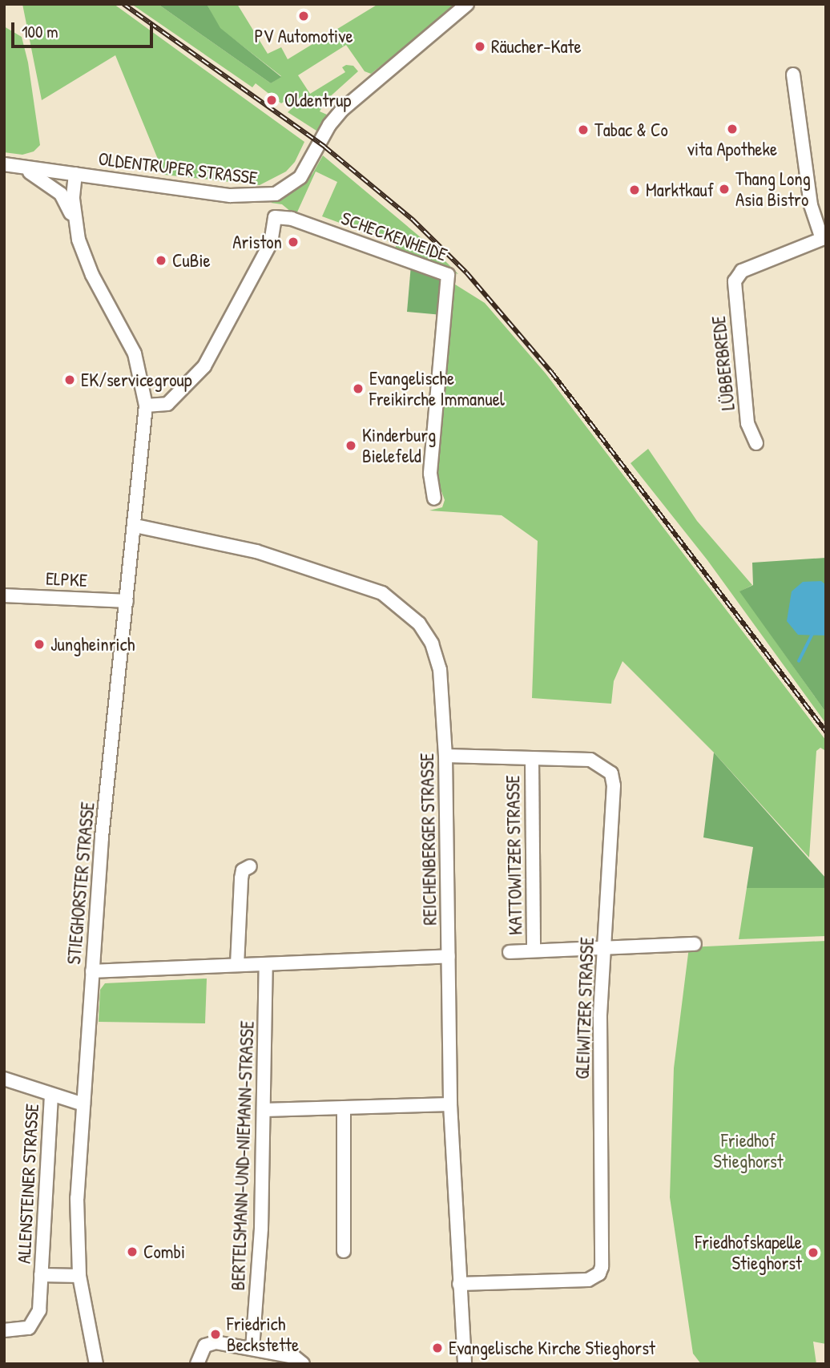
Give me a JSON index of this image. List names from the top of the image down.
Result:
{
  "streets": {
    "street": [
      "OLDENTRUPER STRASSE",
      "SCHECKENHEIDE",
      "LÜBBERBREDE",
      "ELPKE",
      "REICHENBERGER STRASSE",
      "KATTOWITZER STRASSE",
      "STIEGHORSTER STRASSE",
      "GLEIWITZER STRASSE",
      "BERTELSMANN-UND-NIEMANN-STRASSE",
      "ALLENSTEINER STRASSE"
    ]
  },
  "crossings": [
    ["OLDENTRUPER STRASSE", "STIEGHORSTER STRASSE"],
    ["SCHECKENHEIDE", "STIEGHORSTER STRASSE"],
    ["ELPKE", "STIEGHORSTER STRASSE"],
    ["REICHENBERGER STRASSE", "STIEGHORSTER STRASSE"],
    ["REICHENBERGER STRASSE", "GLEIWITZER STRASSE"],
    ["KATTOWITZER STRASSE", "GLEIWITZER STRASSE"],
    ["STIEGHORSTER STRASSE", "ALLENSTEINER STRASSE"]
  ],
  "parks": ["Friedhof Stieghorst"],
  "places": [
    "PV Automotive",
    "Räucher-Kate",
    "Oldentrup",
    "vita Apotheke",
    "Tabac & Co",
    "Thang Long Asia Bistro",
    "Marktkauf",
    "Ariston",
    "CuBie",
    "EK/servicegroup",
    "Evangelische Freikirche Immanuel",
    "Kinderburg Bielefeld",
    "Jungheinrich",
    "Combi",
    "Friedhofskapelle Stieghorst",
    "Friedrich Beckstette",
    "Evangelische Kirche Stieghorst"
  ],
  "scale_bar": "100 m"
}
